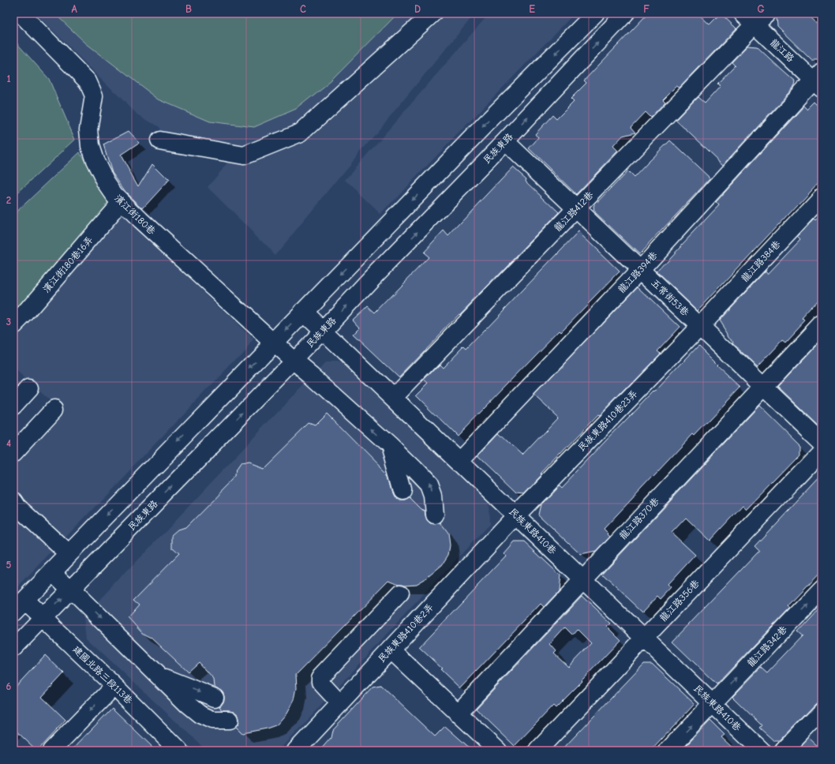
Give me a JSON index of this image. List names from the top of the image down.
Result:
{
  "streets": {
    "street": [
      "龍江路",
      "民族東路",
      "龍江路412巷",
      "濱江街180巷",
      "龍江路384巷",
      "濱江街180巷16弄",
      "龍江路394巷",
      "五常街53巷",
      "民族東路410巷23弄",
      "龍江路370巷",
      "民族東路410巷",
      "龍江路356巷",
      "民族東路410巷2弄",
      "龍江路342巷",
      "建國北路三段113巷"
    ]
  },
  "crossings": [
    ["龍江路", "龍江路412巷"],
    ["龍江路", "龍江路394巷"],
    ["民族東路", "濱江街180巷"],
    ["民族東路", "五常街53巷"],
    ["民族東路", "民族東路410巷"],
    ["民族東路", "建國北路三段113巷"],
    ["龍江路412巷", "五常街53巷"],
    ["龍江路412巷", "民族東路410巷"],
    ["濱江街180巷", "濱江街180巷16弄"],
    ["龍江路384巷", "五常街53巷"],
    ["龍江路384巷", "民族東路410巷23弄"],
    ["龍江路394巷", "五常街53巷"],
    ["龍江路394巷", "民族東路410巷"],
    ["五常街53巷", "民族東路410巷23弄"],
    ["五常街53巷", "龍江路370巷"],
    ["民族東路410巷23弄", "民族東路410巷"],
    ["民族東路410巷23弄", "民族東路410巷2弄"],
    ["龍江路370巷", "民族東路410巷"],
    ["民族東路410巷", "龍江路356巷"],
    ["民族東路410巷", "民族東路410巷2弄"],
    ["民族東路410巷", "龍江路342巷"]
  ],
  "one_way": ["龍江路342巷"],
  "grid": {
    "columns": [
      "A",
      "B",
      "C",
      "D",
      "E",
      "F",
      "G"
    ],
    "rows": [
      "1",
      "2",
      "3",
      "4",
      "5",
      "6"
    ]
  }
}
